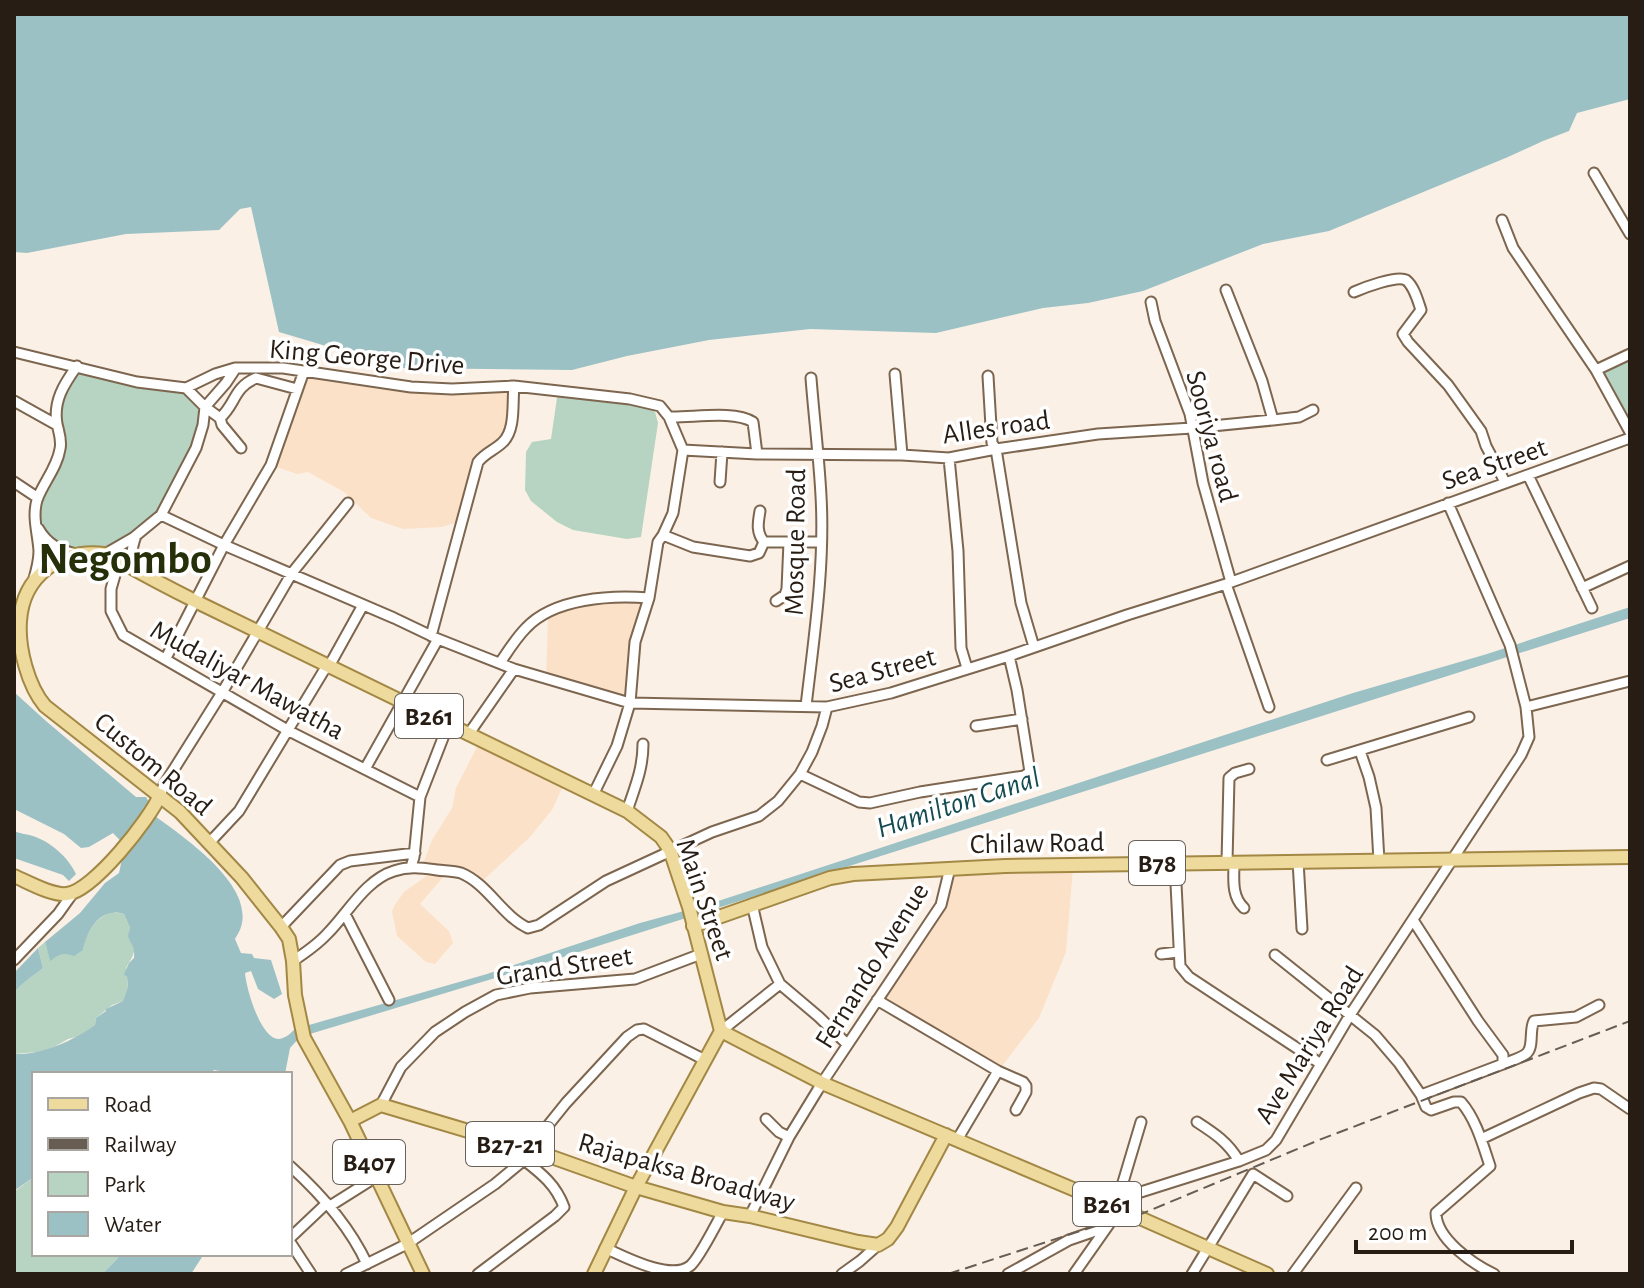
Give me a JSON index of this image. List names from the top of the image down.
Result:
{
  "streets": {
    "main road": [
      "B261",
      "Custom Road",
      "Chilaw Road",
      "B78",
      "Main Street",
      "B27-21",
      "B407",
      "Rajapaksa Broadway"
    ],
    "street": [
      "King George Drive",
      "Alles road",
      "Sooriya road",
      "Sea Street",
      "Mosque Road",
      "Mudaliyar Mawatha",
      "Grand Street",
      "Fernando Avenue",
      "Ave Mariya Road"
    ]
  },
  "crossings": [
    ["King George Drive", "Sea Street"],
    ["Alles road", "Sooriya road"],
    ["Alles road", "Mosque Road"],
    ["Sooriya road", "Sea Street"],
    ["Sea Street", "Mosque Road"],
    ["Sea Street", "Ave Mariya Road"],
    ["Mudaliyar Mawatha", "Main Street"],
    ["B261", "Main Street"],
    ["B261", "Fernando Avenue"],
    ["B261", "Ave Mariya Road"],
    ["Custom Road", "B407"],
    ["Chilaw Road", "Main Street"],
    ["Chilaw Road", "Fernando Avenue"],
    ["Chilaw Road", "Ave Mariya Road"],
    ["Main Street", "Grand Street"],
    ["Grand Street", "Rajapaksa Broadway"],
    ["Fernando Avenue", "Rajapaksa Broadway"]
  ],
  "districts": ["Negombo"],
  "water": ["Hamilton Canal"],
  "legend": [
    "Road",
    "Railway",
    "Park",
    "Water"
  ],
  "scale_bar": "200 m"
}
